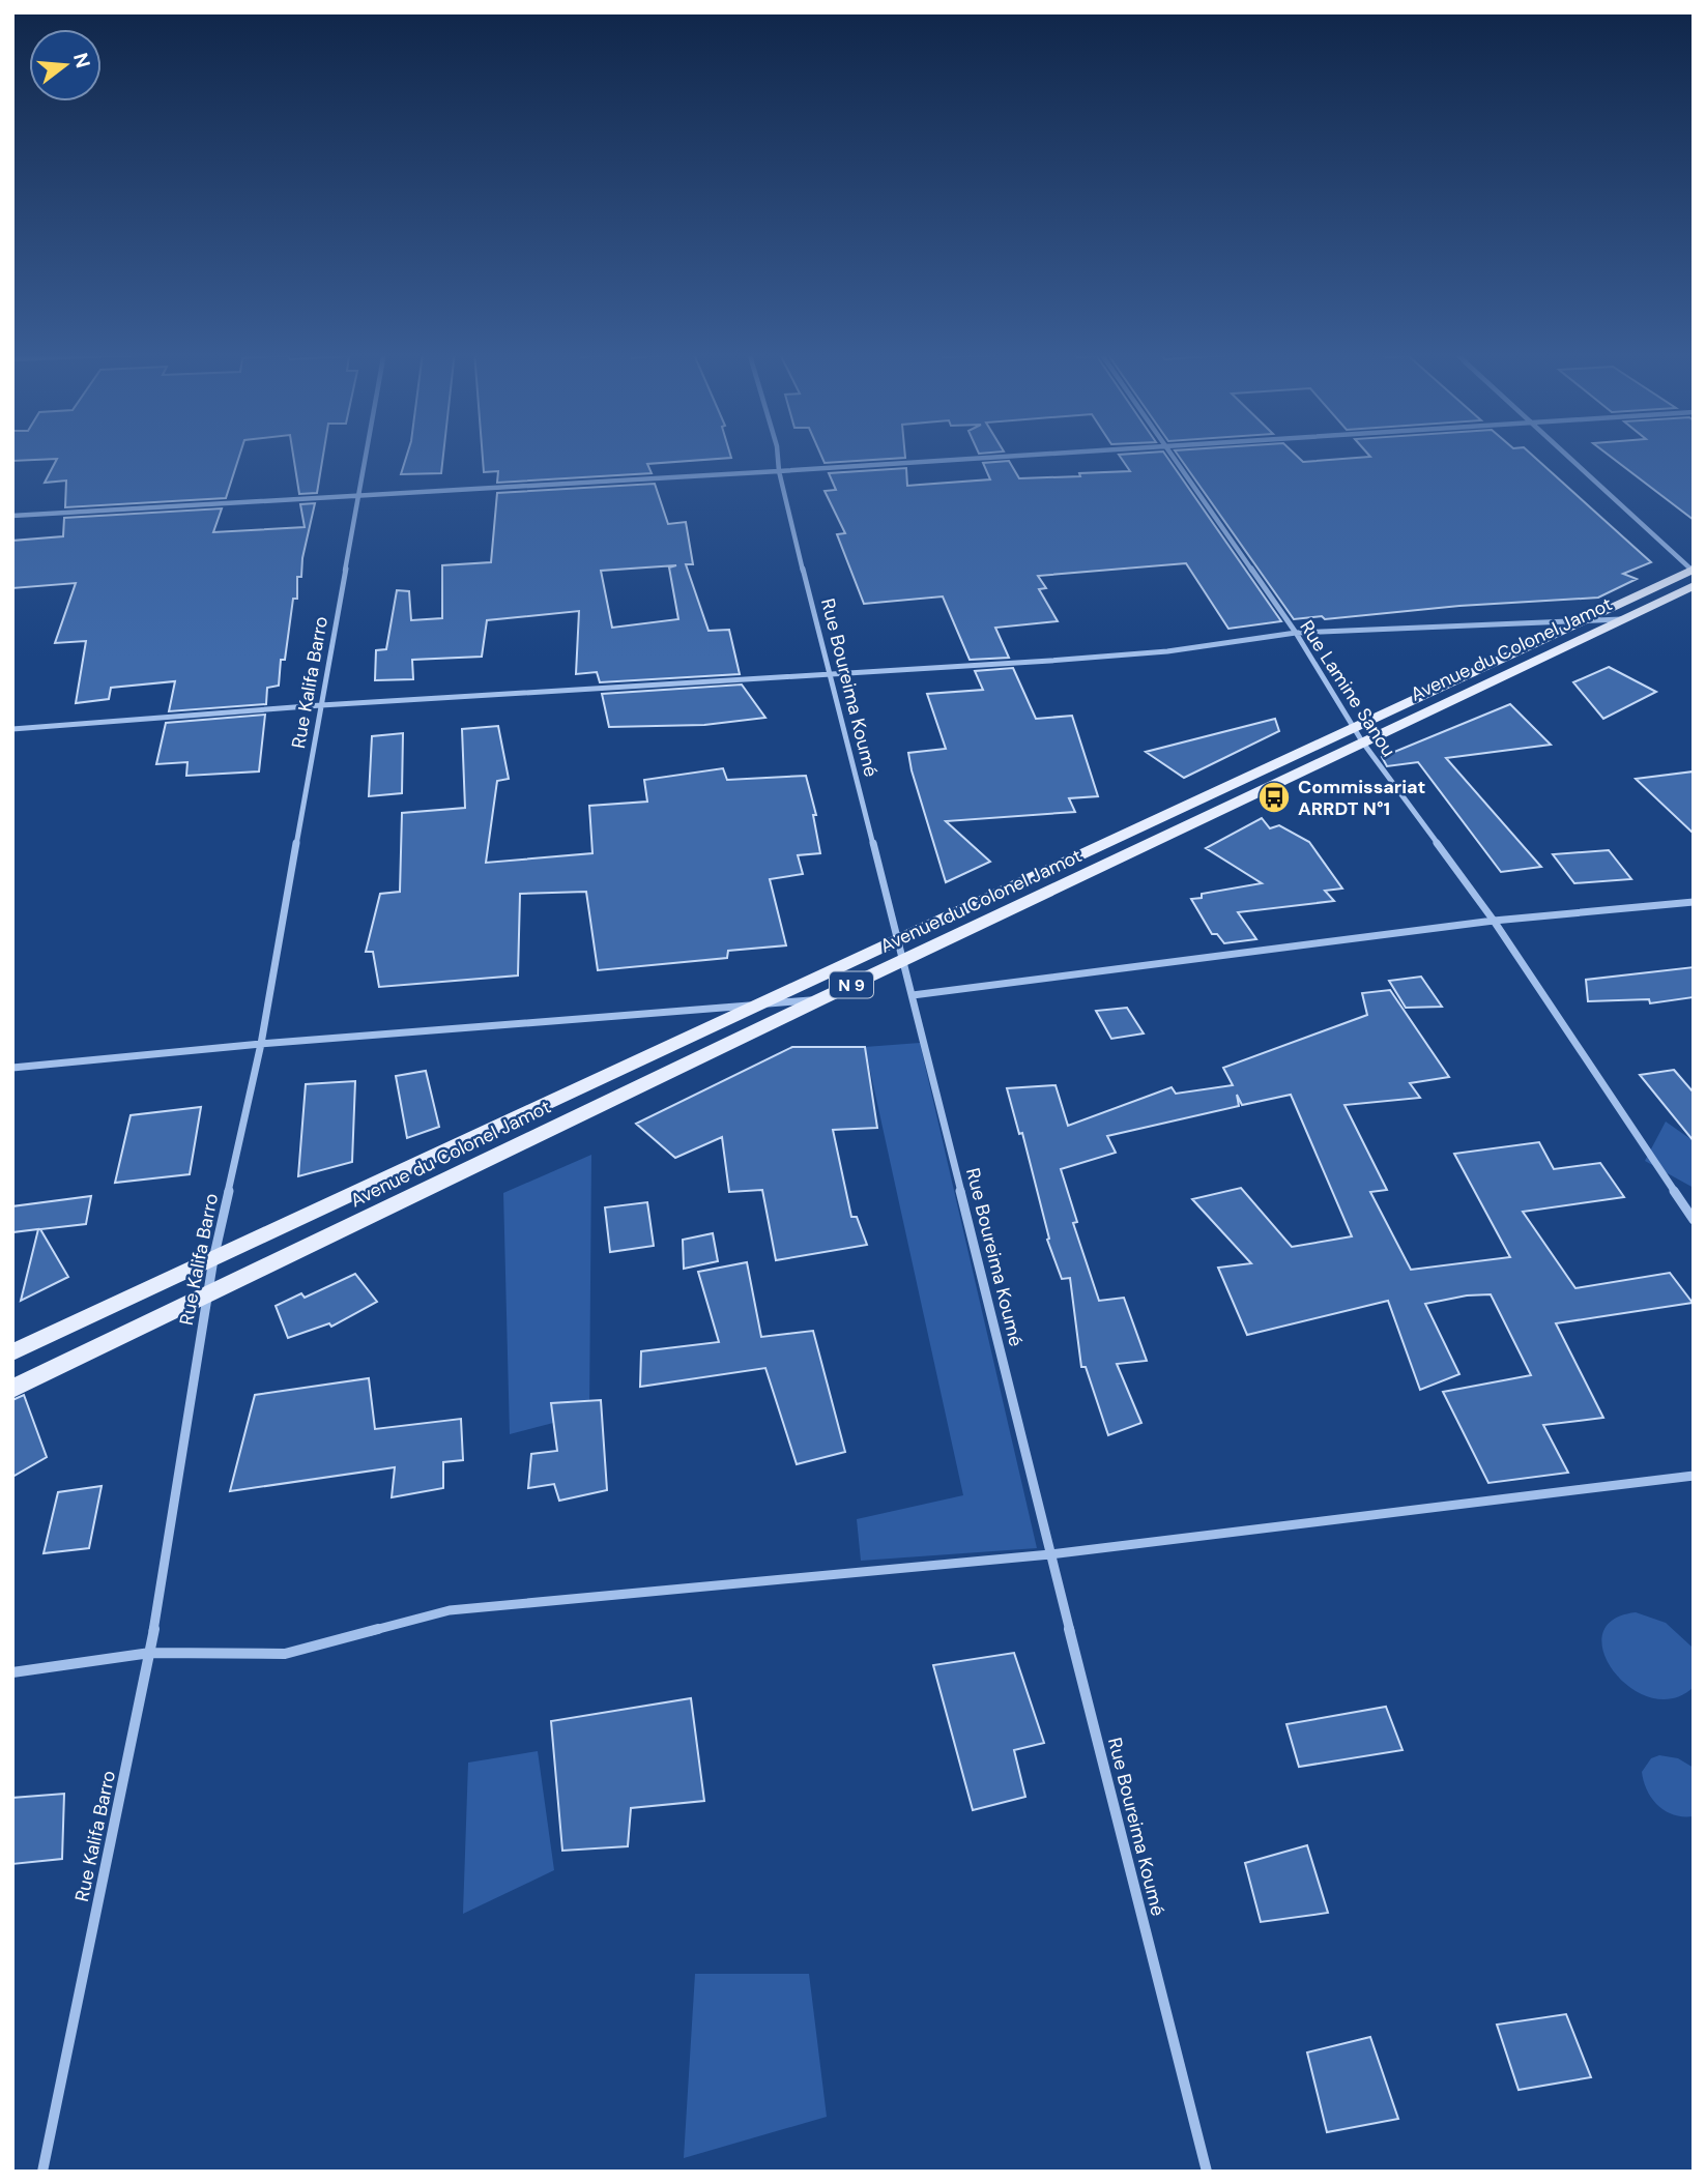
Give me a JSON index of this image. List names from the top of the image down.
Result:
{
  "streets": {
    "main road": ["Avenue du Colonel Jamot", "N 9"],
    "street": ["Rue Kalifa Barro", "Rue Boureima Koumé", "Rue Lamine Sanou"]
  },
  "crossings": [
    ["Avenue du Colonel Jamot", "Rue Kalifa Barro"],
    ["Avenue du Colonel Jamot", "Rue Boureima Koumé"],
    ["Avenue du Colonel Jamot", "Rue Lamine Sanou"]
  ],
  "places": {
    "bus stop": ["Commissariat ARRDT N°1"]
  },
  "north": "right"
}
